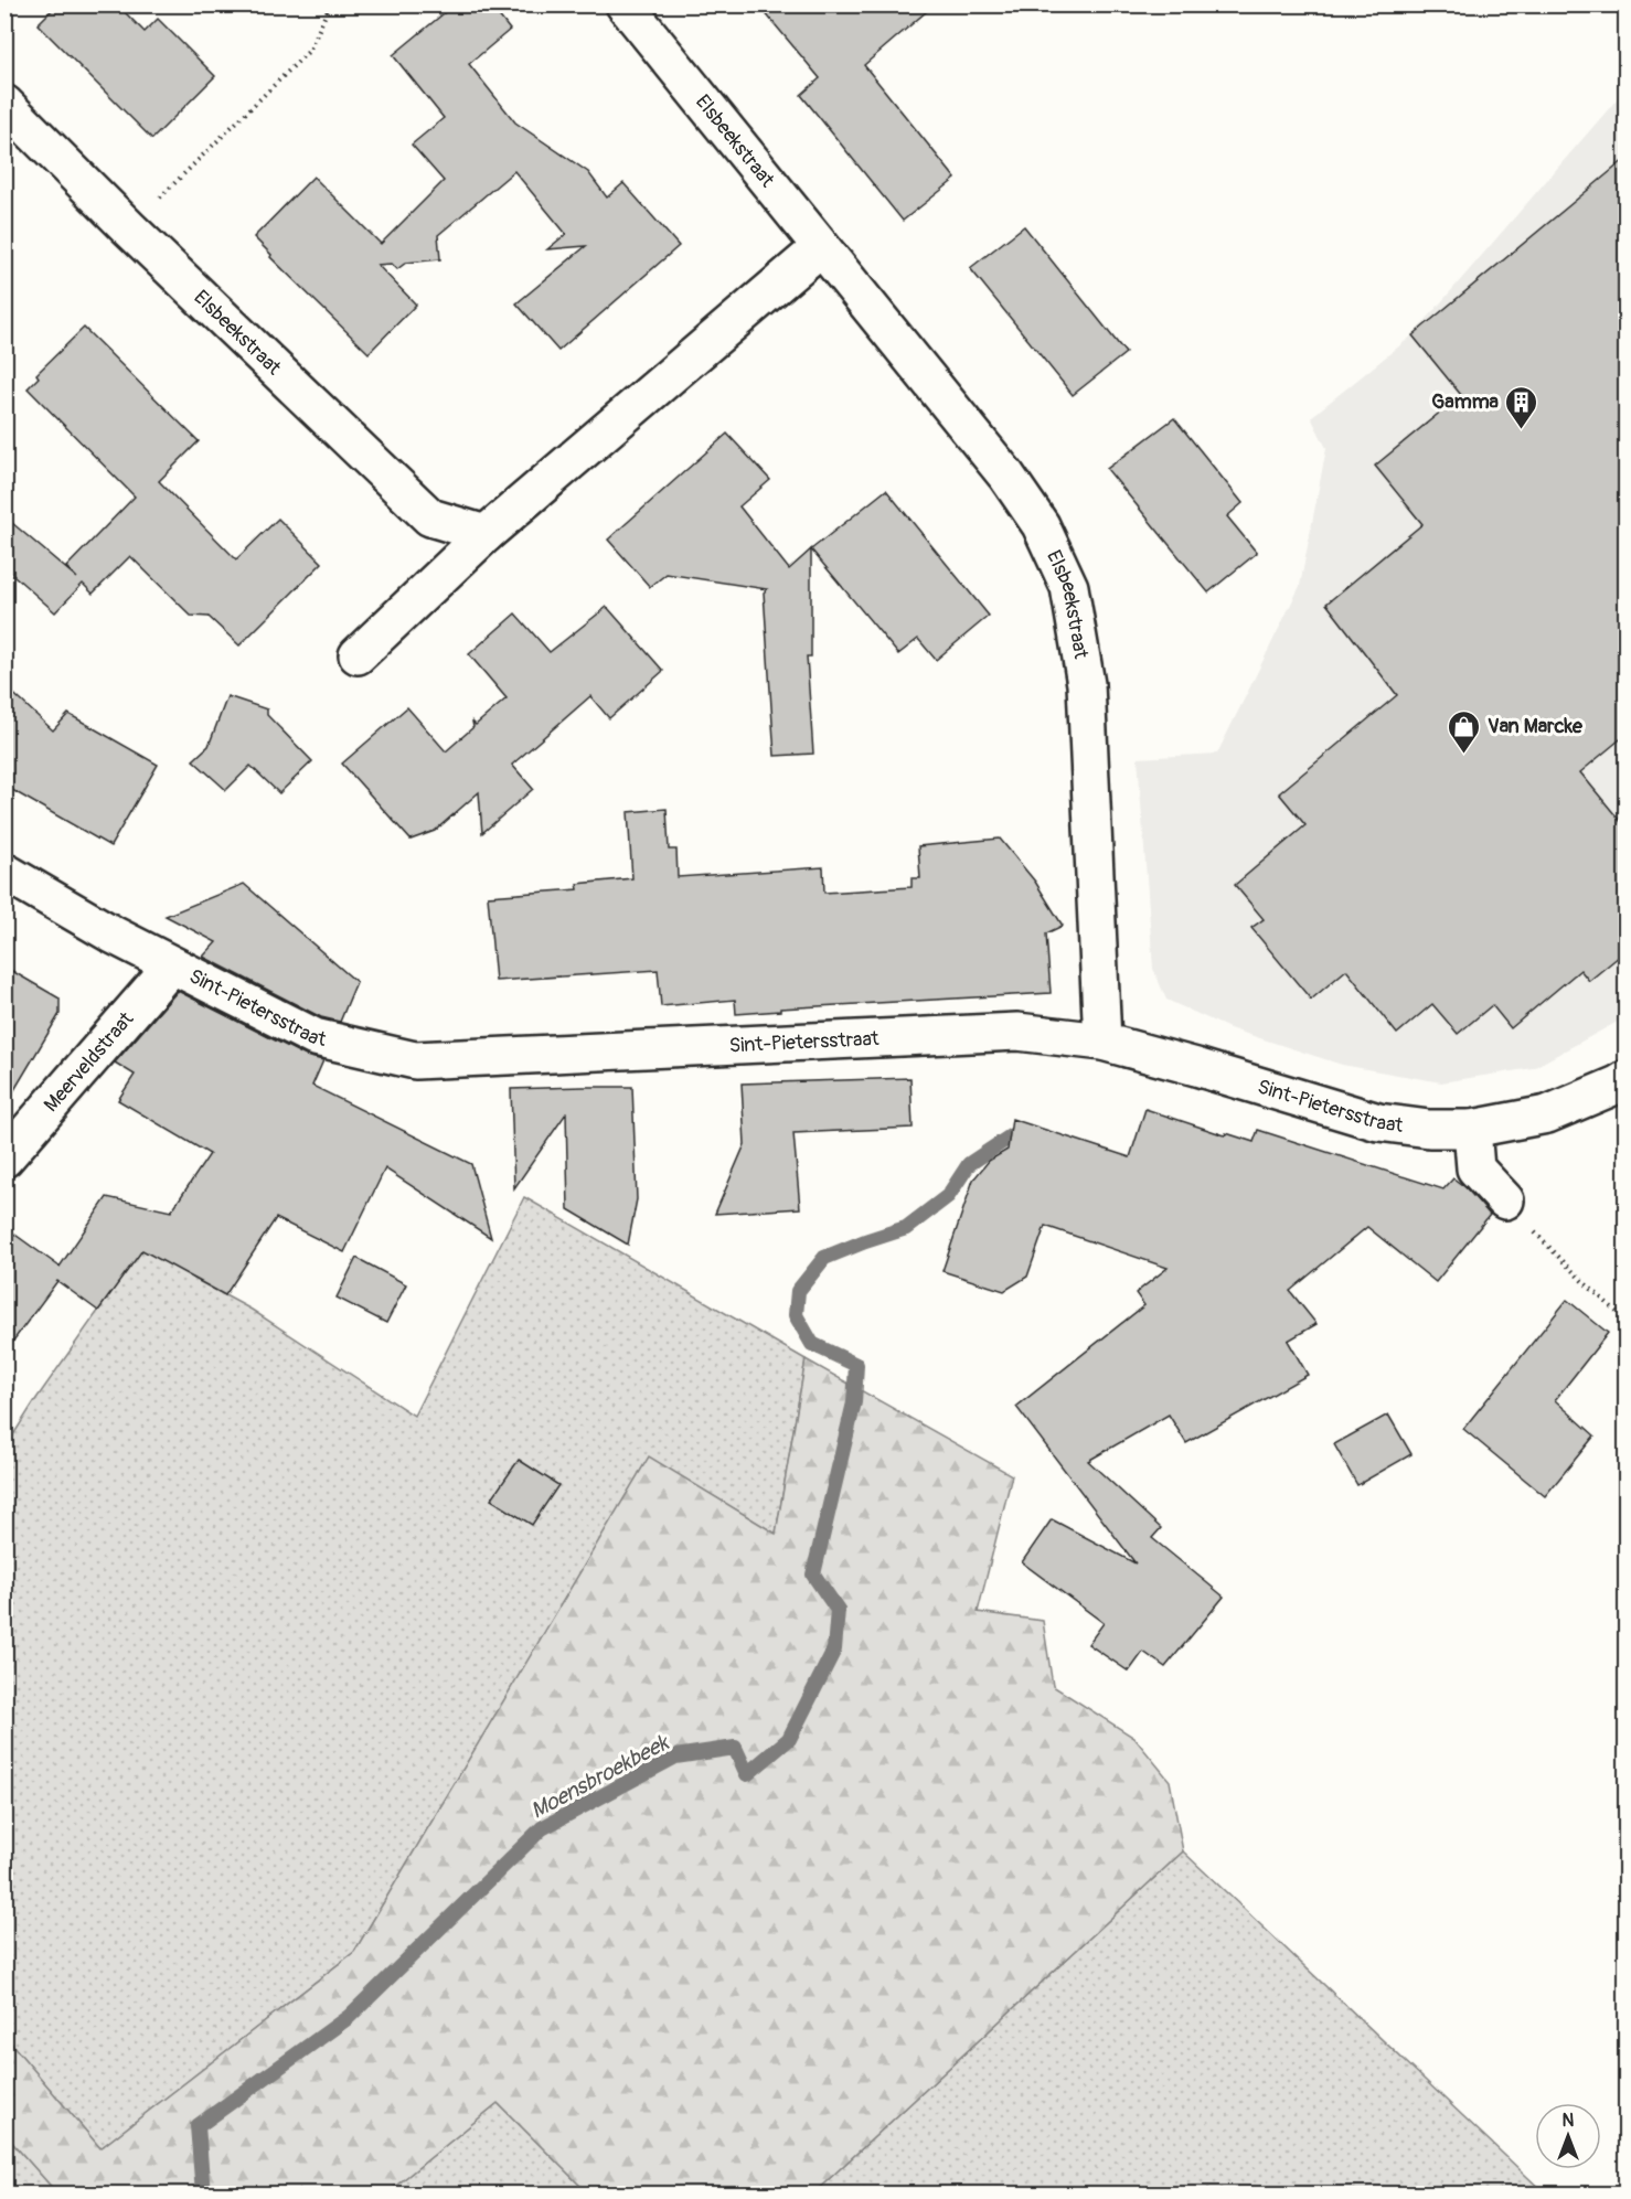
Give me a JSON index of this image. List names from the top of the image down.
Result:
{
  "streets": {
    "street": ["Elsbeekstraat", "Sint-Pietersstraat", "Meerveldstraat"]
  },
  "crossings": [
    ["Elsbeekstraat", "Sint-Pietersstraat"],
    ["Sint-Pietersstraat", "Meerveldstraat"]
  ],
  "water": ["Moensbroekbeek"],
  "places": {
    "building": ["Gamma"],
    "shop": ["Van Marcke"]
  },
  "north": "top"
}
